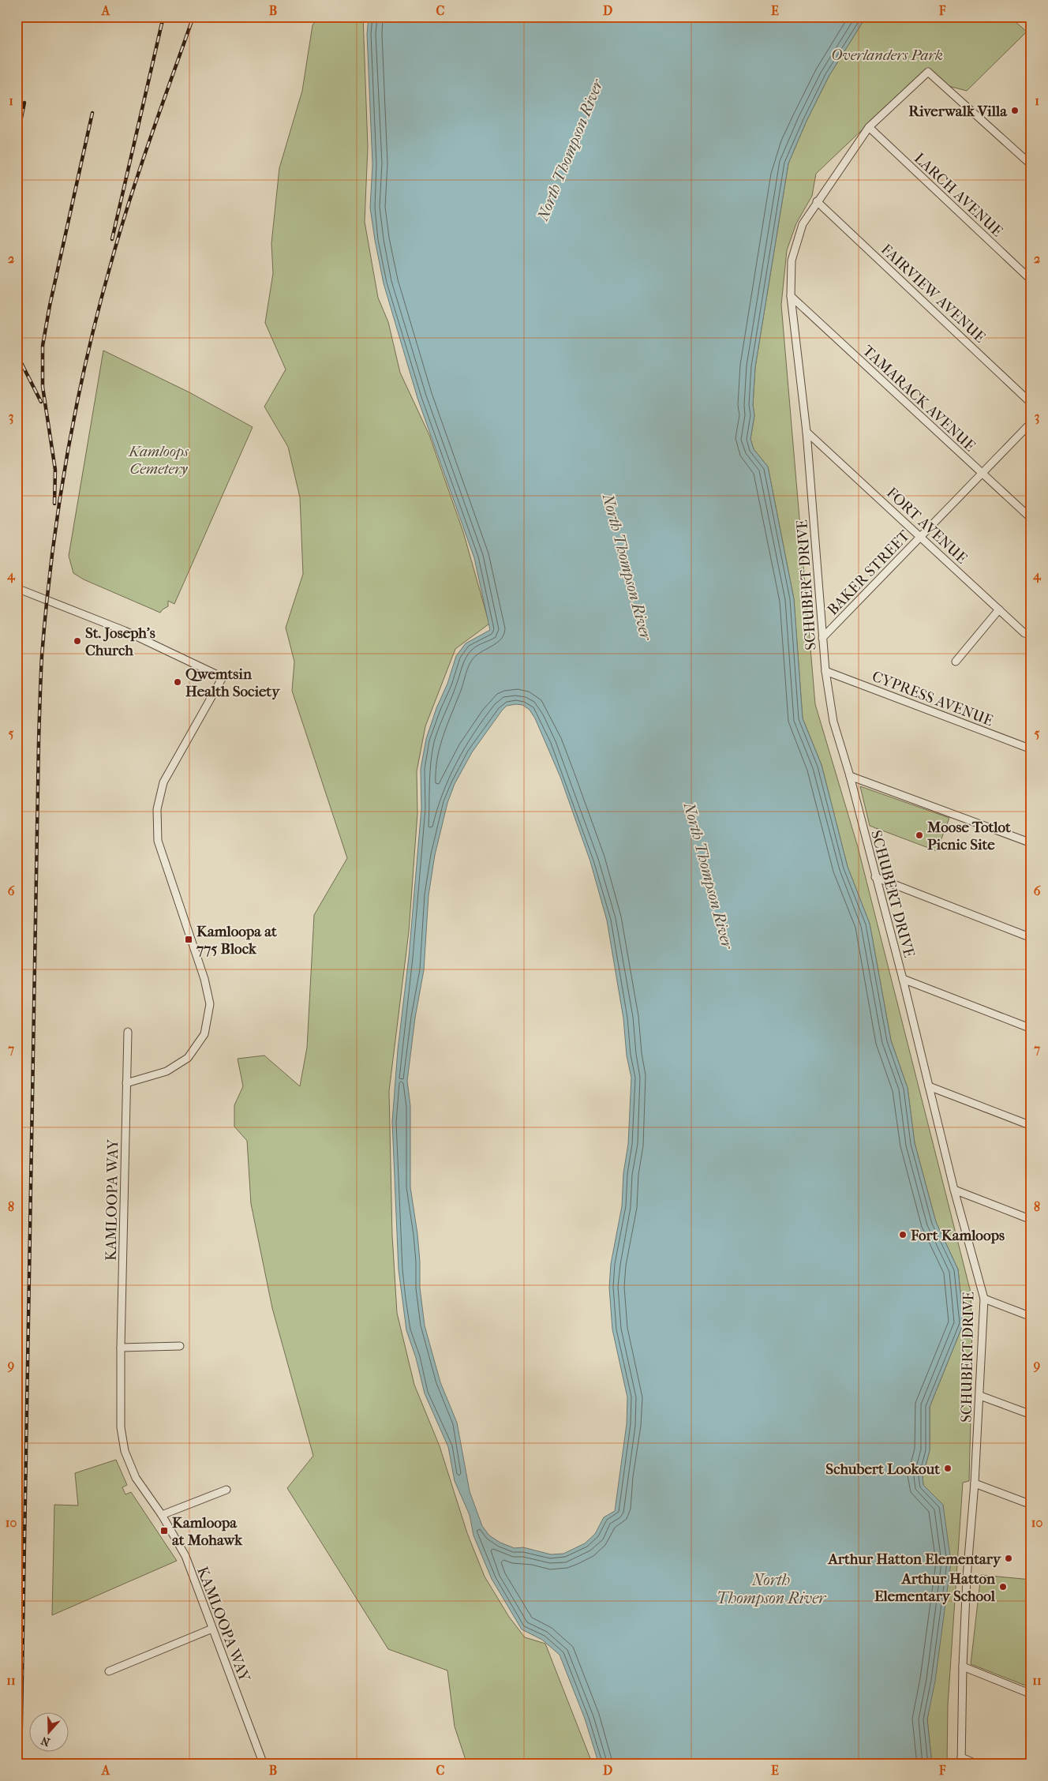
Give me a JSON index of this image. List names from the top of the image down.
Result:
{
  "streets": {
    "street": [
      "LARCH AVENUE",
      "FAIRVIEW AVENUE",
      "TAMARACK AVENUE",
      "FORT AVENUE",
      "BAKER STREET",
      "SCHUBERT DRIVE",
      "CYPRESS AVENUE",
      "KAMLOOPA WAY"
    ]
  },
  "crossings": [
    ["LARCH AVENUE", "SCHUBERT DRIVE"],
    ["FAIRVIEW AVENUE", "SCHUBERT DRIVE"],
    ["TAMARACK AVENUE", "BAKER STREET"],
    ["TAMARACK AVENUE", "SCHUBERT DRIVE"],
    ["FORT AVENUE", "BAKER STREET"],
    ["FORT AVENUE", "SCHUBERT DRIVE"],
    ["BAKER STREET", "SCHUBERT DRIVE"],
    ["SCHUBERT DRIVE", "CYPRESS AVENUE"]
  ],
  "water": ["North Thompson River"],
  "parks": ["Overlanders Park", "Kamloops Cemetery"],
  "places": {
    "other": [
      "Riverwalk Villa",
      "St. Joseph's Church",
      "Qwemtsin Health Society",
      "Moose Totlot Picnic Site",
      "Fort Kamloops",
      "Schubert Lookout",
      "Arthur Hatton Elementary",
      "Arthur Hatton Elementary School"
    ],
    "transit": ["Kamloopa at 775 Block", "Kamloopa at Mohawk"]
  },
  "north": "bottom",
  "grid": {
    "columns": [
      "A",
      "B",
      "C",
      "D",
      "E",
      "F"
    ],
    "rows": [
      "1",
      "2",
      "3",
      "4",
      "5",
      "6",
      "7",
      "8",
      "9",
      "10",
      "11"
    ]
  }
}
